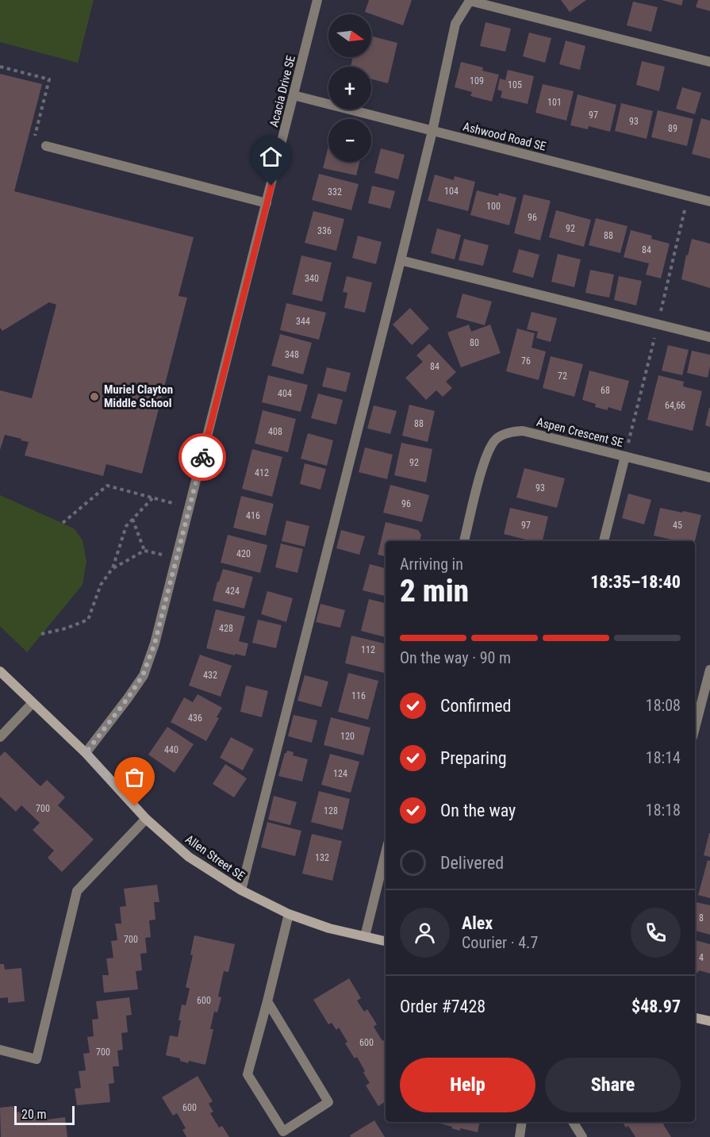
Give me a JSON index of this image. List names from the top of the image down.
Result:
{
  "streets": {
    "street": [
      "Acacia Drive SE",
      "Ashwood Road SE",
      "Aspen Crescent SE",
      "Allen Street SE"
    ]
  },
  "crossings": [
    ["Acacia Drive SE", "Ashwood Road SE"],
    ["Acacia Drive SE", "Allen Street SE"]
  ],
  "places": ["Muriel Clayton Middle School"],
  "house_numbers": [
    "109",
    "105",
    "101",
    "97",
    "93",
    "89",
    "104",
    "332",
    "100",
    "96",
    "92",
    "336",
    "88",
    "84",
    "340",
    "344",
    "80",
    "348",
    "76",
    "84",
    "72",
    "68",
    "404",
    "64,66",
    "88",
    "408",
    "92",
    "412",
    "93",
    "96",
    "416",
    "97",
    "45",
    "420",
    "424",
    "428",
    "112",
    "432",
    "116",
    "436",
    "120",
    "440",
    "124",
    "700",
    "128",
    "132",
    "8",
    "700",
    "4",
    "600",
    "600",
    "700",
    "600"
  ],
  "scale_bar": "20 m",
  "north": "right",
  "page": {
    "map_buttons": ["+", "−"],
    "heading": ["2 min", "Arriving in", "18:35–18:40"],
    "panel": [
      "Alex",
      "Courier · 4.7",
      "Order #7428",
      "$48.97"
    ],
    "bar": "On the way · 90 m",
    "list": [
      ["Confirmed", "18:08"],
      ["Preparing", "18:14"],
      ["On the way", "18:18"],
      "Delivered"
    ],
    "buttons": ["Help", "Share"],
    "scale": "20 m"
  }
}
